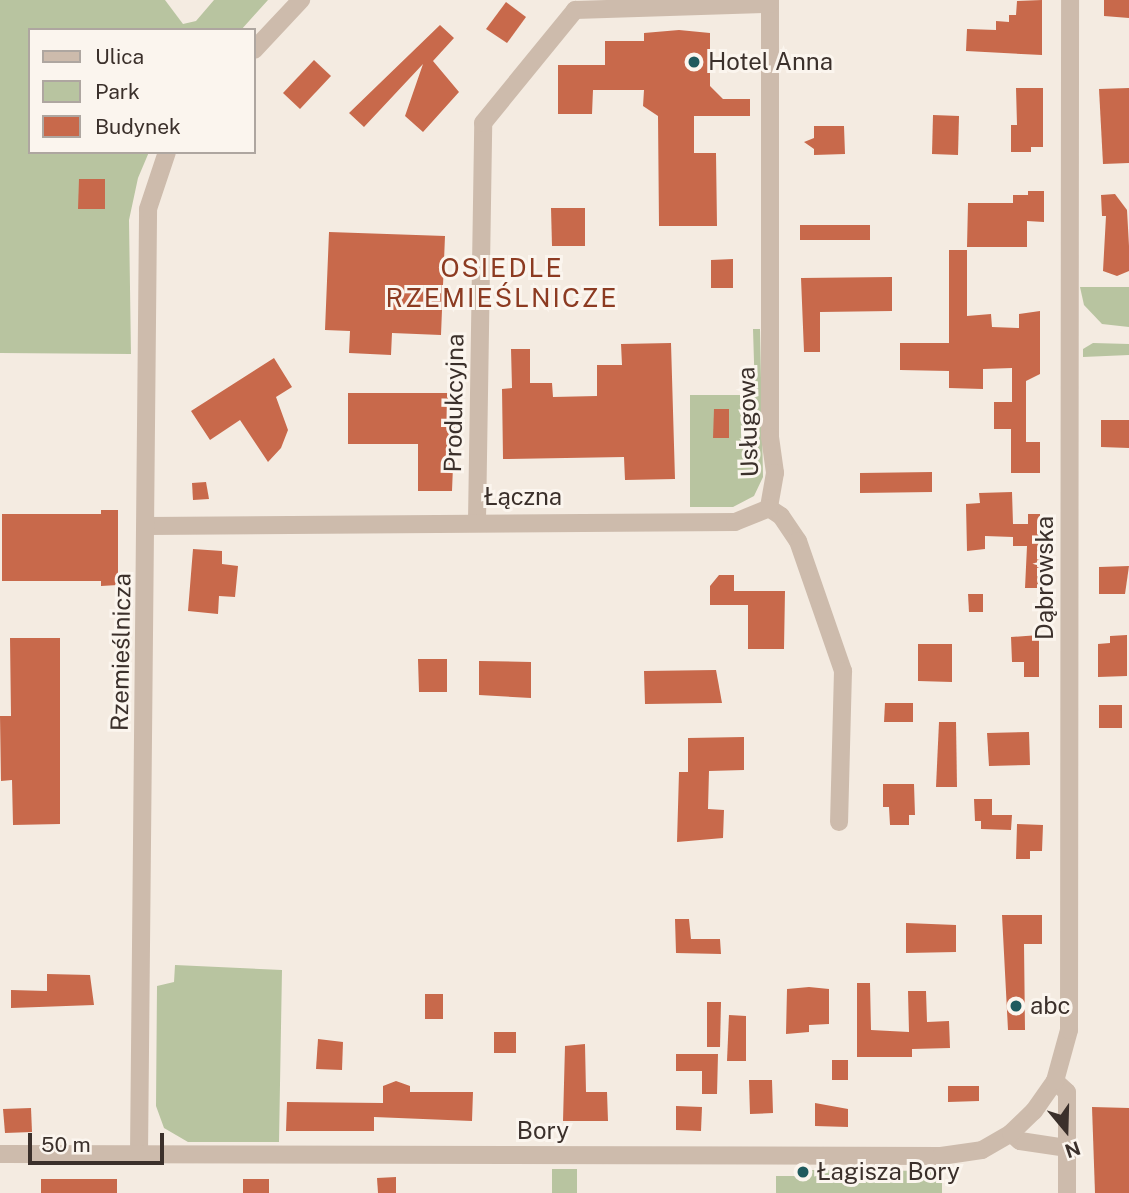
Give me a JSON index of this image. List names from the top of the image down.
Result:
{
  "streets": {
    "street": [
      "Produkcyjna",
      "Usługowa",
      "Łączna",
      "Dąbrowska",
      "Rzemieślnicza",
      "Bory"
    ]
  },
  "crossings": [
    ["Produkcyjna", "Usługowa"],
    ["Produkcyjna", "Łączna"],
    ["Usługowa", "Łączna"],
    ["Łączna", "Rzemieślnicza"],
    ["Dąbrowska", "Bory"],
    ["Rzemieślnicza", "Bory"]
  ],
  "districts": ["OSIEDLE RZEMIEŚLNICZE"],
  "places": ["Hotel Anna", "abc", "Łagisza Bory"],
  "legend": ["Ulica", "Park", "Budynek"],
  "scale_bar": "50 m",
  "north": "bottom"
}
